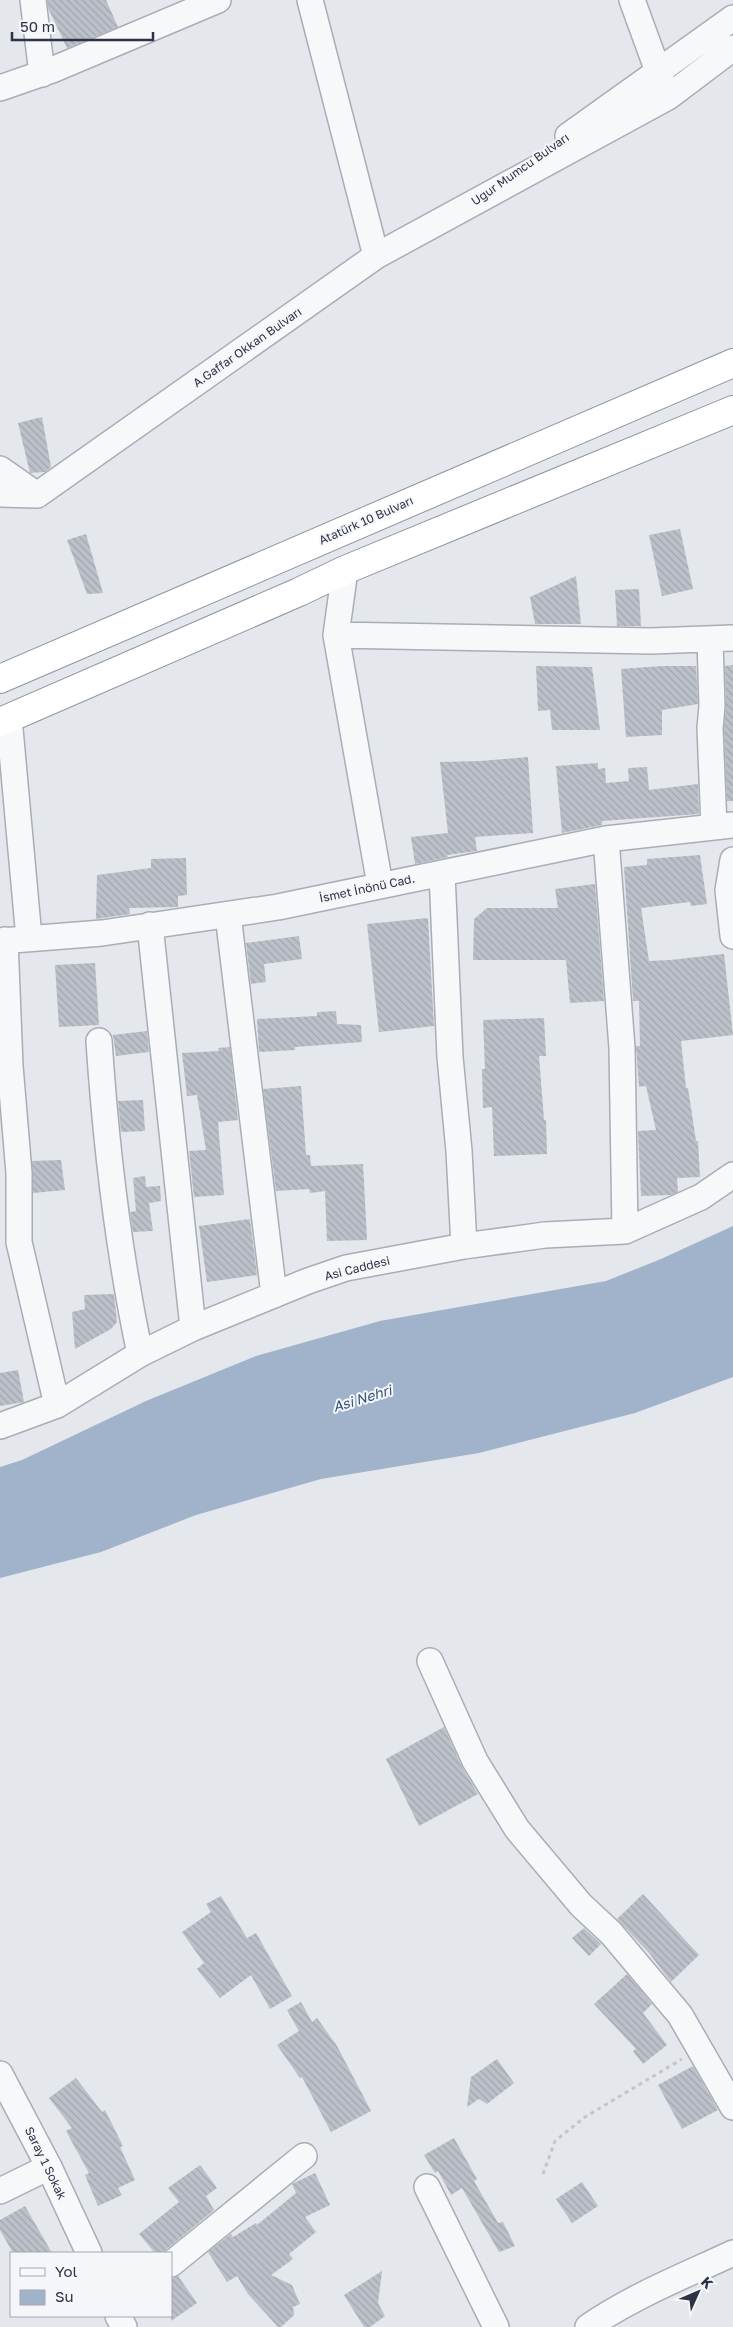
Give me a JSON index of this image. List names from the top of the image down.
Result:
{
  "streets": {
    "highway": ["Atatürk 10 Bulvarı"],
    "street": [
      "Uğur Mumcu Bulvarı",
      "A.Gaffar Okkan Bulvarı",
      "İsmet İnönü Cad.",
      "Asi Caddesi",
      "Saray 1 Sokak"
    ]
  },
  "crossings": [
    ["Uğur Mumcu Bulvarı", "A.Gaffar Okkan Bulvarı"]
  ],
  "water": ["Asi Nehri"],
  "legend": ["Yol", "Su"],
  "scale_bar": "50 m",
  "north": "top right"
}
